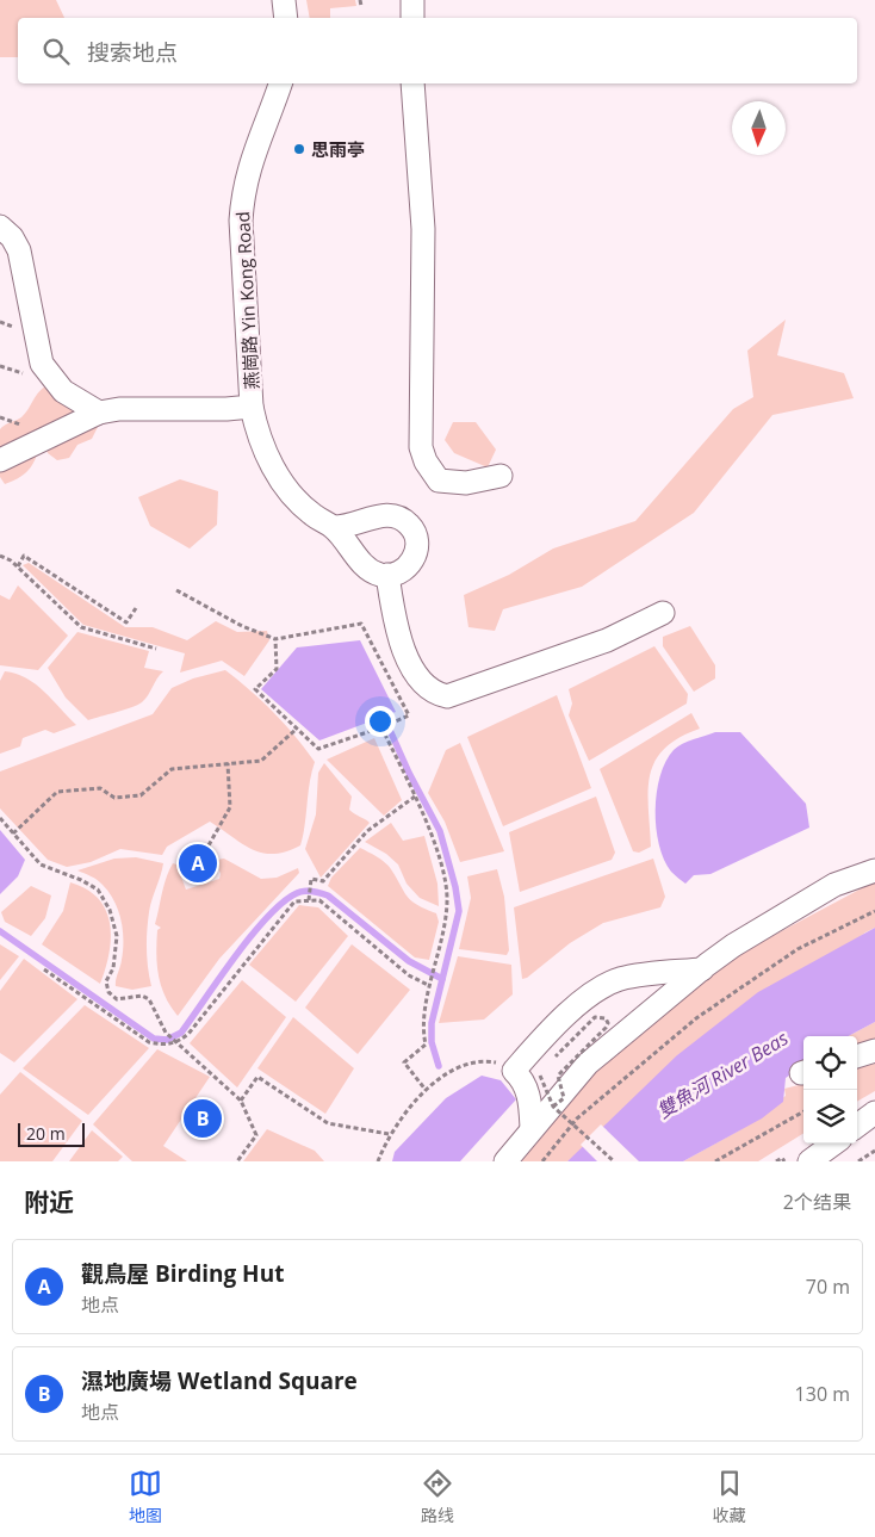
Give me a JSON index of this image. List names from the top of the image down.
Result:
{
  "streets": {
    "street": ["燕崗路 Yin Kong Road"]
  },
  "water": ["雙魚河 River Beas"],
  "places": ["思雨亭"],
  "scale_bar": "20 m",
  "north": "bottom",
  "page": {
    "search": "搜索地点",
    "pins": ["A", "B"],
    "scale": "20 m",
    "heading": ["附近", "2个结果"],
    "list": [
      {
        "mark": "A",
        "name": "觀鳥屋 Birding Hut",
        "note": "地点",
        "value": "70 m"
      },
      {
        "mark": "B",
        "name": "濕地廣場 Wetland Square",
        "note": "地点",
        "value": "130 m"
      }
    ],
    "nav": ["地图", "路线", "收藏"]
  }
}
